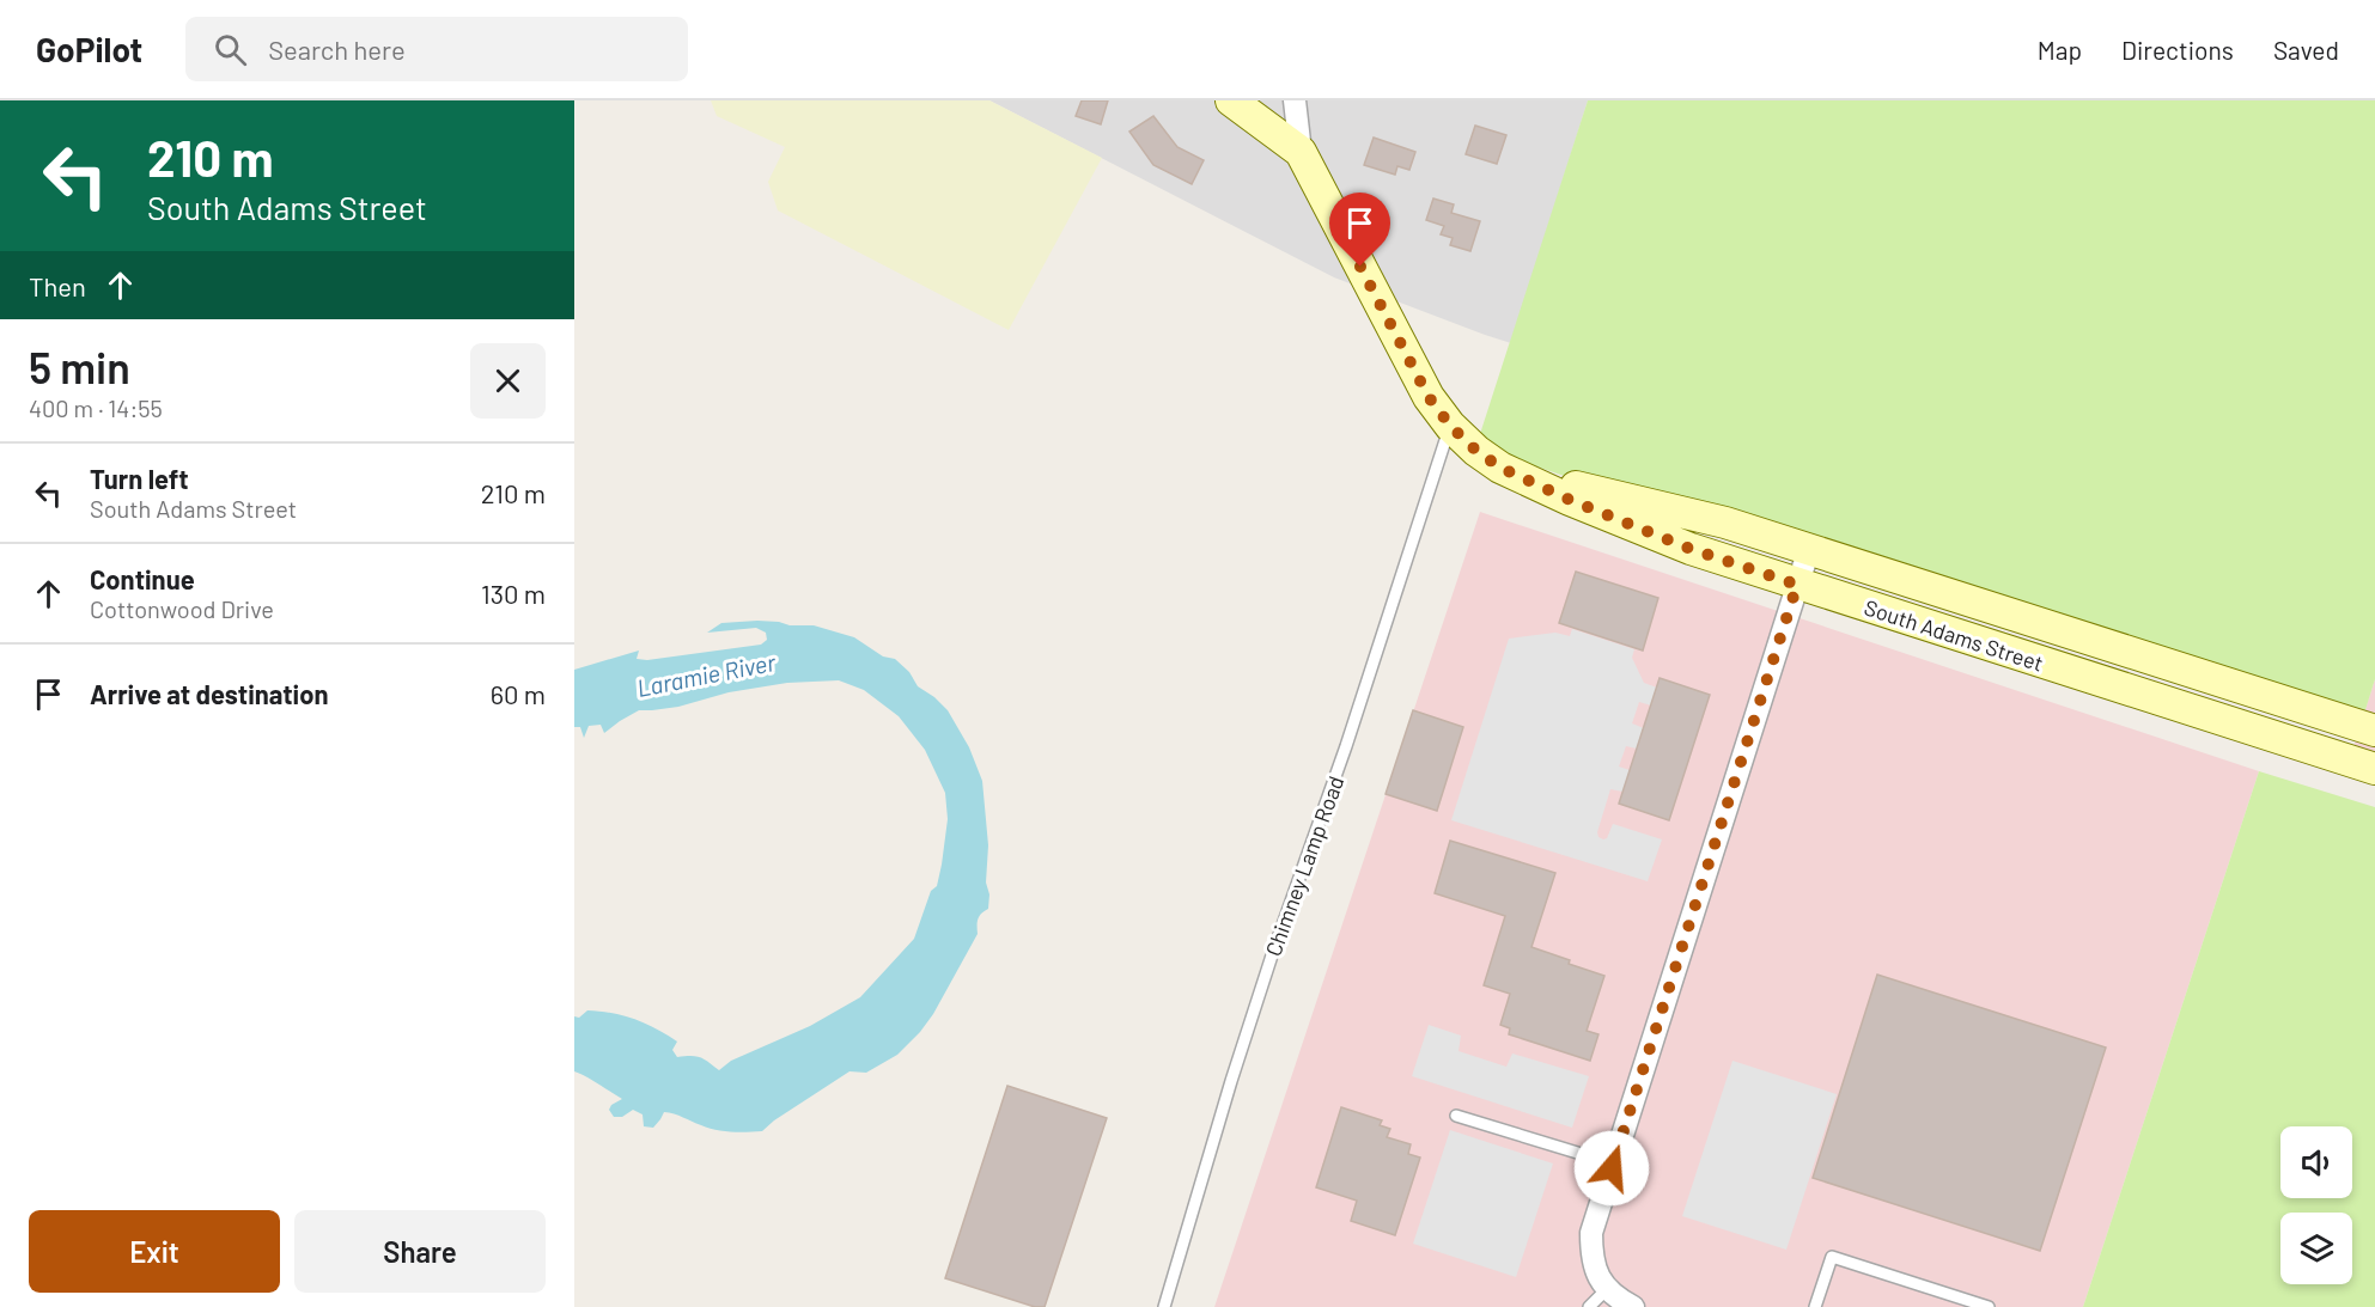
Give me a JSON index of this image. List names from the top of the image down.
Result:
{
  "streets": {
    "street": ["South Adams Street"],
    "lane": ["Chimney Lamp Road"]
  },
  "crossings": [
    ["South Adams Street", "Chimney Lamp Road"]
  ],
  "water": ["Laramie River"],
  "page": {
    "header": "GoPilot",
    "search": "Search here",
    "nav": ["Map", "Directions", "Saved"],
    "turn": ["210 m", "South Adams Street"],
    "then": "Then",
    "heading": ["5 min", "400 m · 14:55"],
    "list": [
      {
        "name": "Turn left",
        "note": "South Adams Street",
        "value": "210 m"
      },
      {
        "name": "Continue",
        "note": "Cottonwood Drive",
        "value": "130 m"
      },
      {
        "name": "Arrive at destination",
        "value": "60 m"
      }
    ],
    "buttons": ["Exit", "Share"]
  }
}
